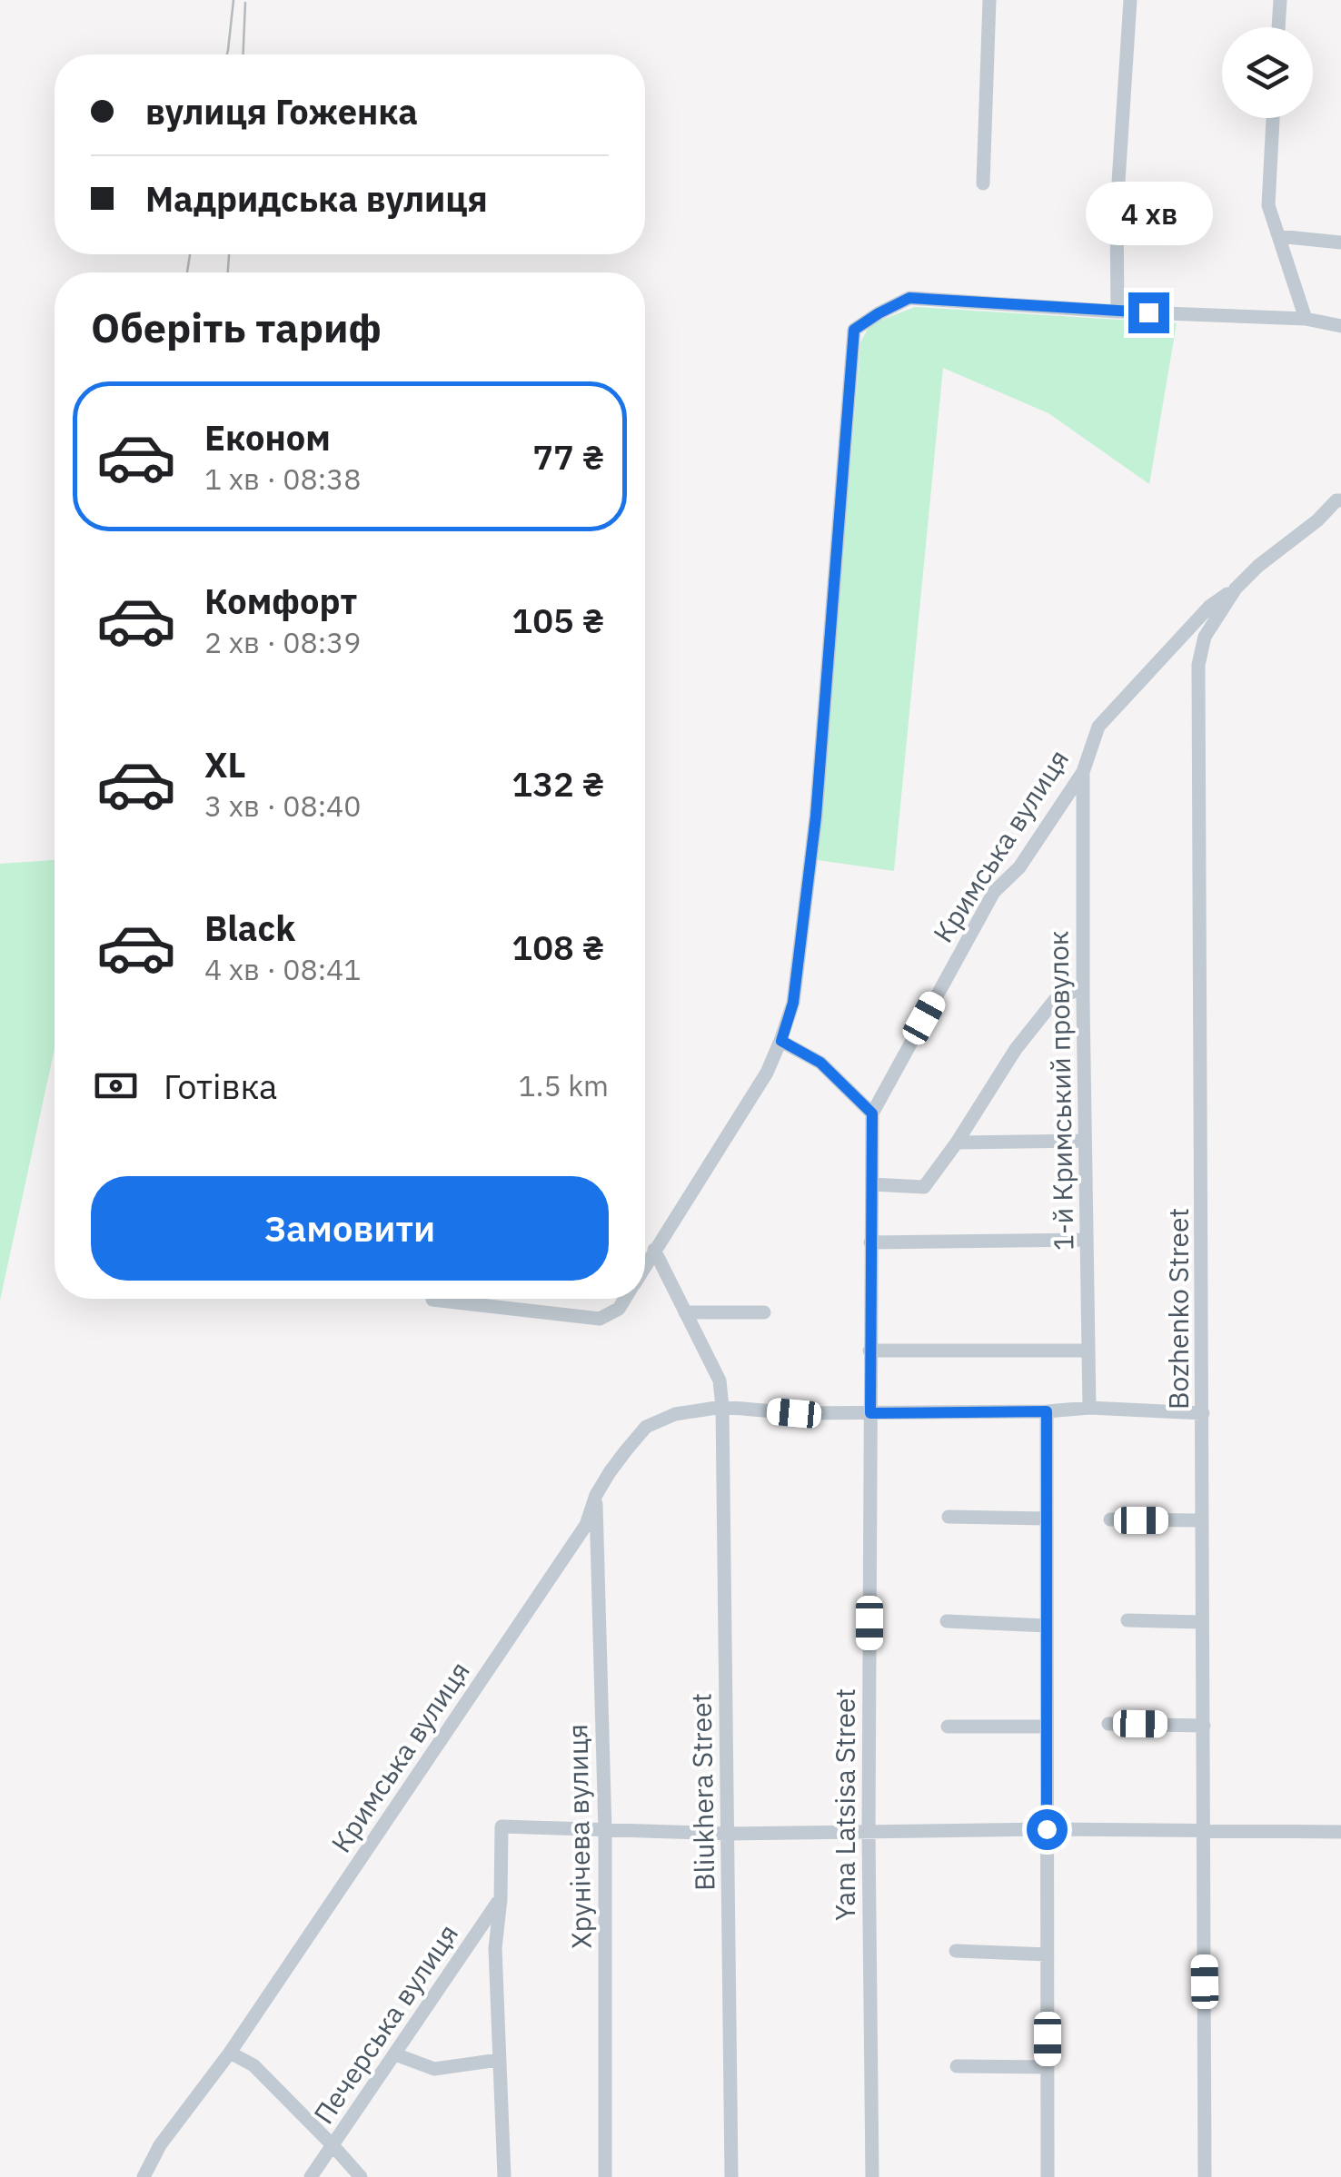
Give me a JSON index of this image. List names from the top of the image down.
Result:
{
  "streets": {
    "street": [
      "Кримська вулиця",
      "1-й Кримський провулок",
      "Bozhenko Street",
      "Bliukhera Street",
      "Yana Latsisa Street",
      "Хрунічева вулиця",
      "Печерська вулиця"
    ]
  },
  "crossings": [
    ["Кримська вулиця", "1-й Кримський провулок"],
    ["Кримська вулиця", "Bozhenko Street"],
    ["Кримська вулиця", "Bliukhera Street"],
    ["Кримська вулиця", "Yana Latsisa Street"],
    ["Кримська вулиця", "Хрунічева вулиця"]
  ],
  "page": {
    "banner": ["вулиця Гоженка", "Мадридська вулиця"],
    "bubble": "4 хв",
    "heading": "Оберіть тариф",
    "list": [
      {
        "name": "Економ",
        "note": "1 хв · 08:38",
        "value": "77 ₴"
      },
      {
        "name": "Комфорт",
        "note": "2 хв · 08:39",
        "value": "105 ₴"
      },
      {
        "name": "XL",
        "note": "3 хв · 08:40",
        "value": "132 ₴"
      },
      {
        "name": "Black",
        "note": "4 хв · 08:41",
        "value": "108 ₴"
      }
    ],
    "pay": ["Готівка", "1.5 km"],
    "buttons": "Замовити"
  }
}
